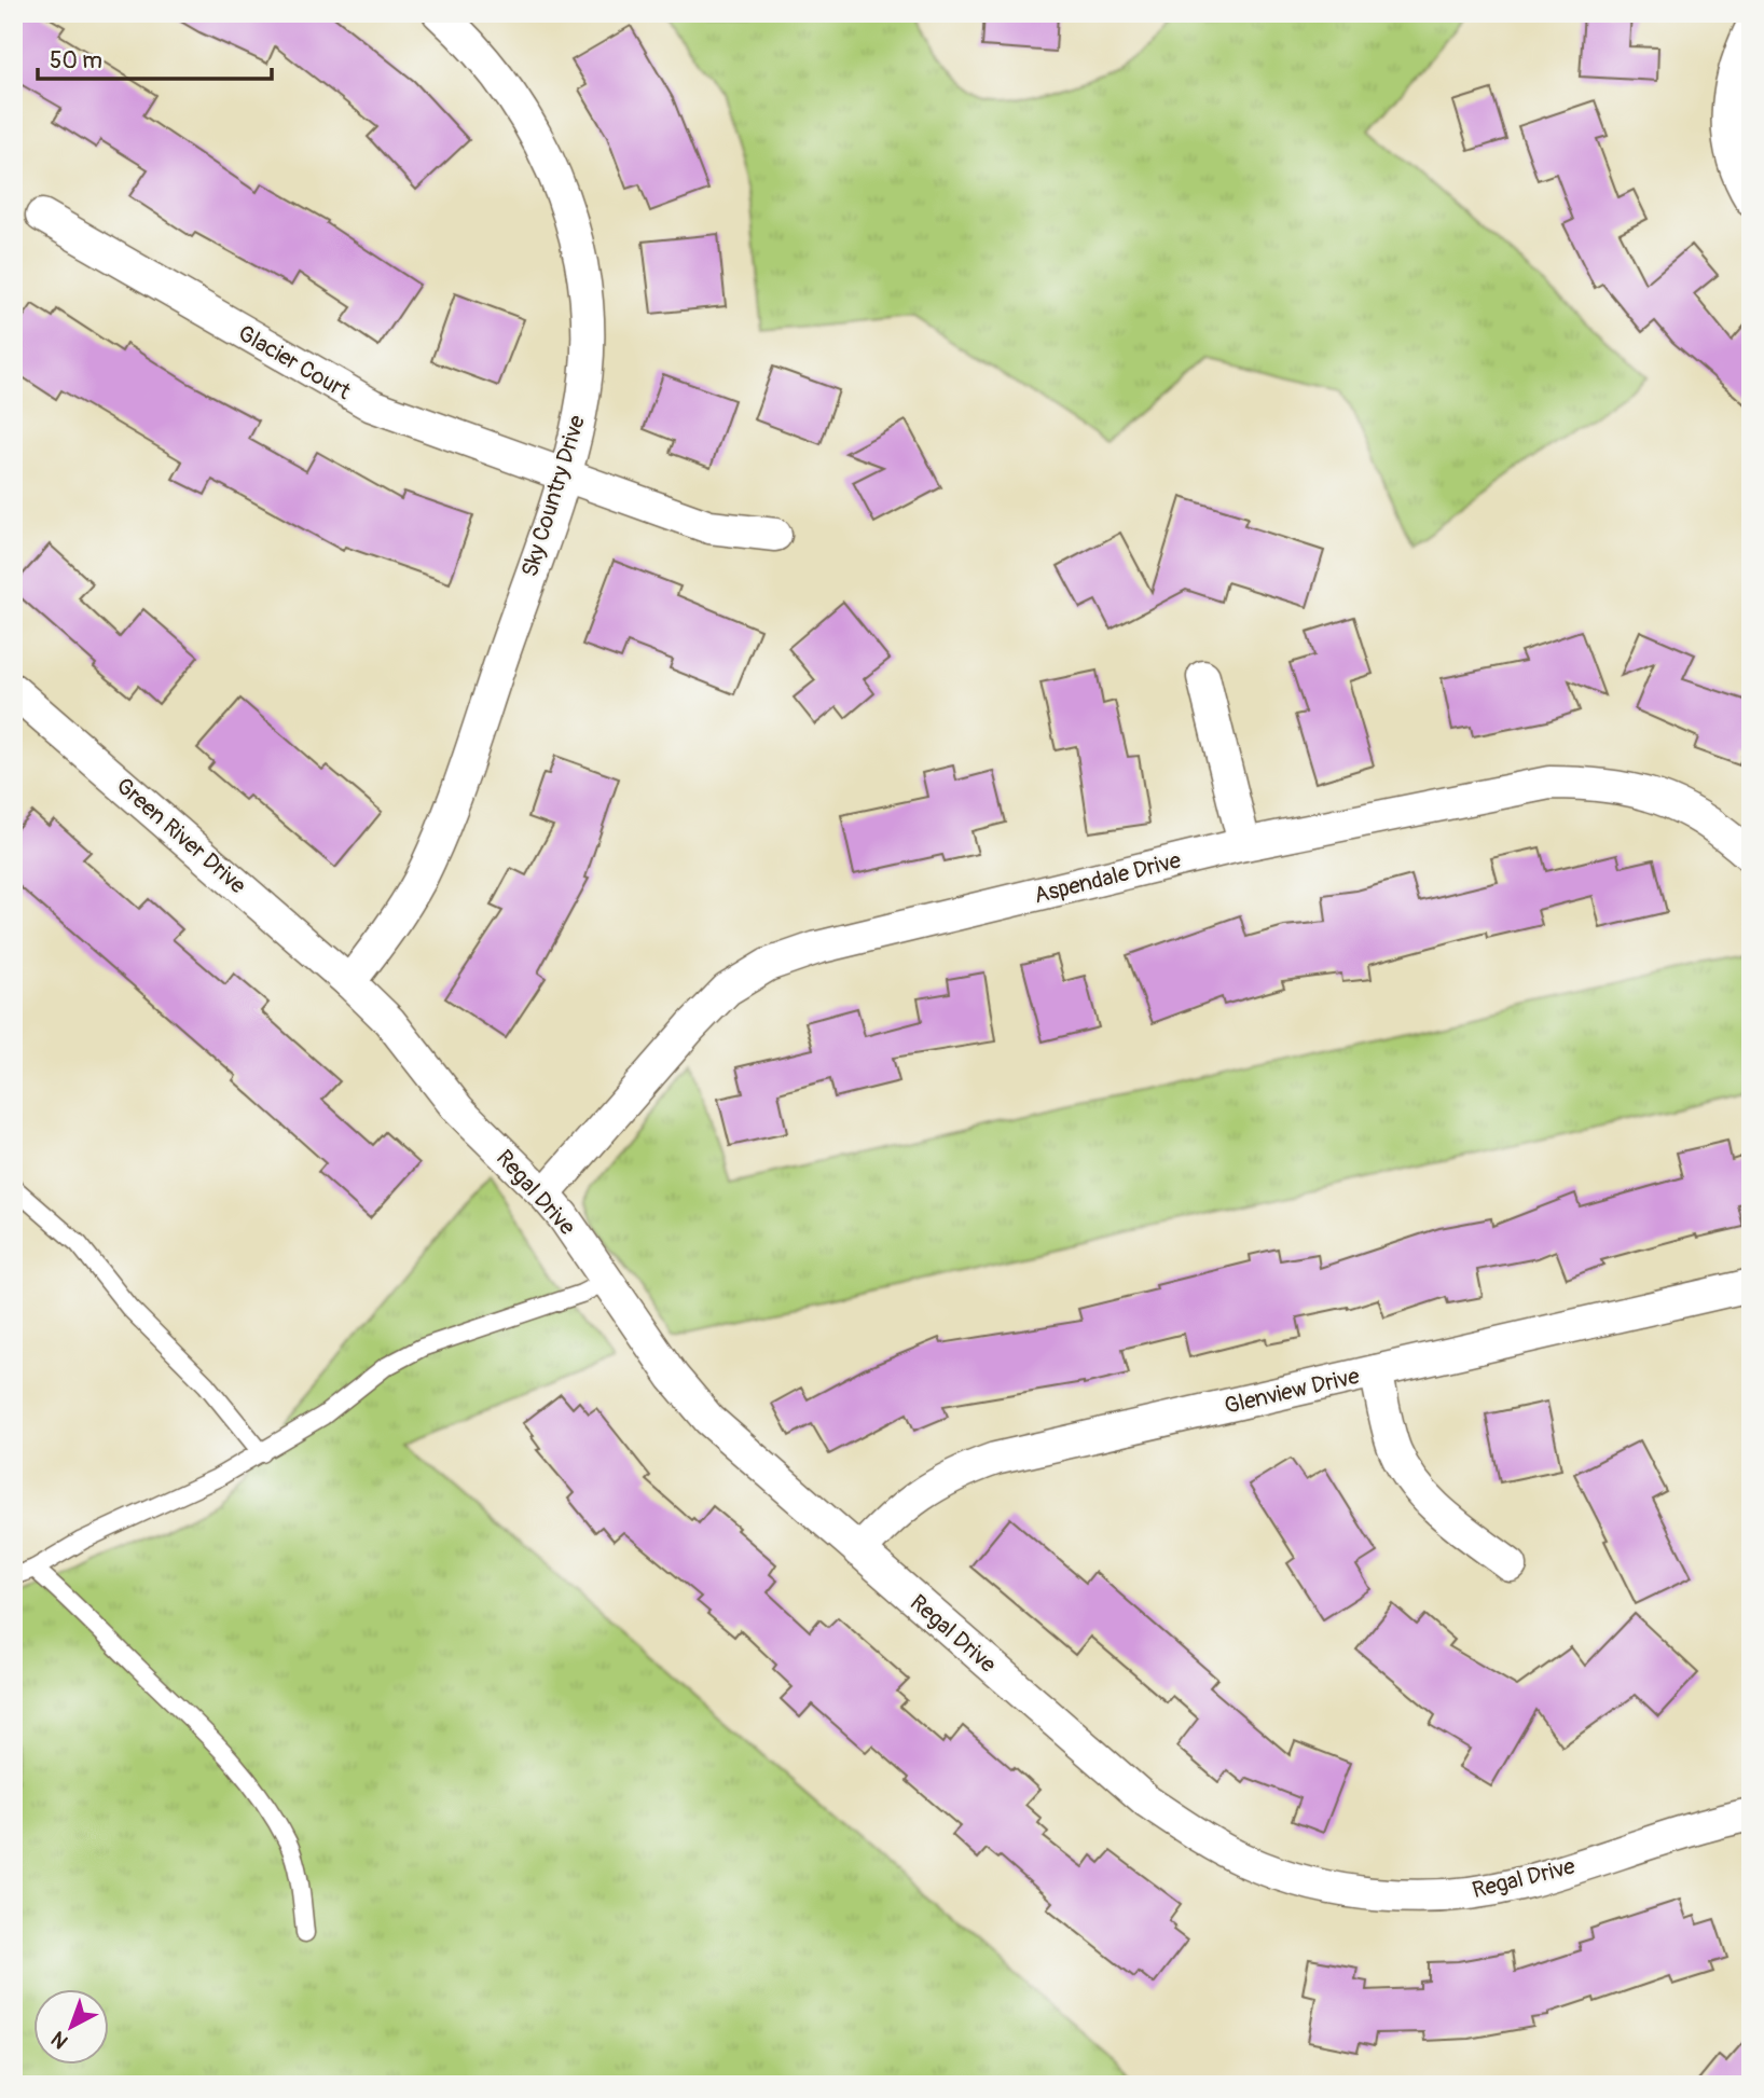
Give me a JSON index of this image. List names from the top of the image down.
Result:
{
  "streets": {
    "street": [
      "Glacier Court",
      "Sky Country Drive",
      "Green River Drive",
      "Aspendale Drive",
      "Regal Drive",
      "Glenview Drive"
    ]
  },
  "crossings": [
    ["Glacier Court", "Sky Country Drive"],
    ["Sky Country Drive", "Green River Drive"],
    ["Sky Country Drive", "Regal Drive"],
    ["Green River Drive", "Regal Drive"],
    ["Aspendale Drive", "Regal Drive"],
    ["Regal Drive", "Glenview Drive"]
  ],
  "scale_bar": "50 m",
  "north": "bottom left"
}
